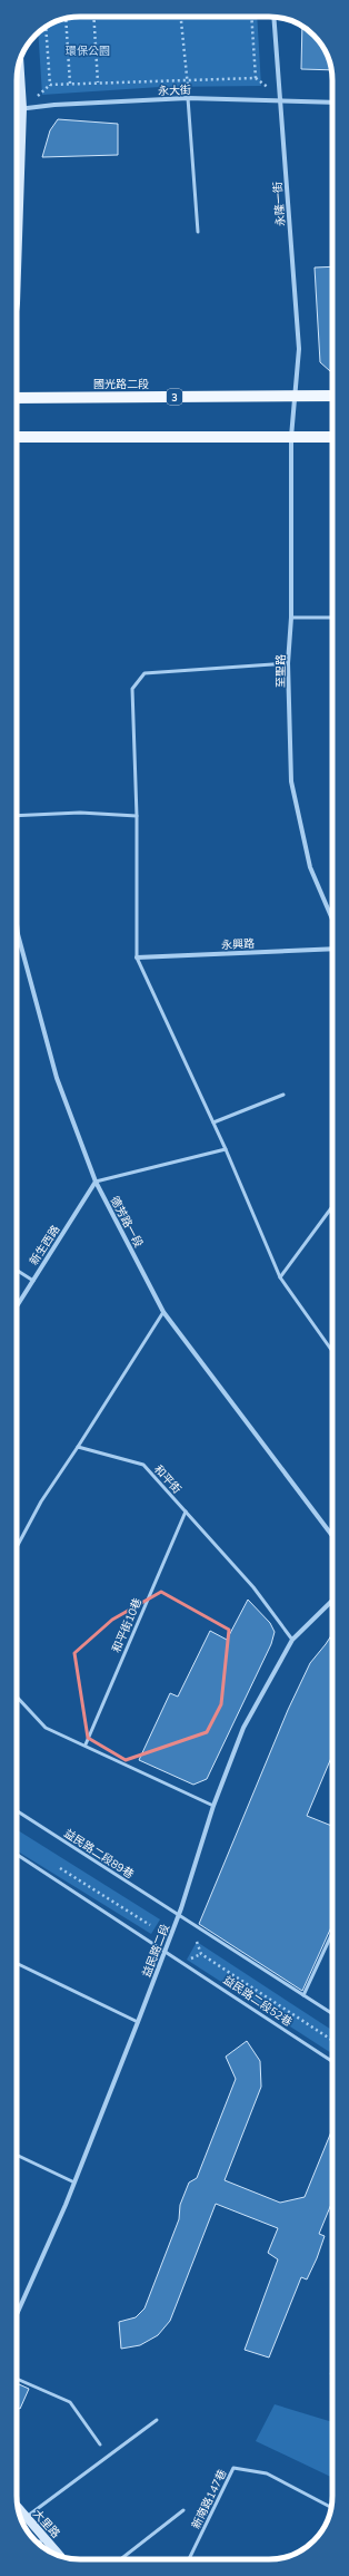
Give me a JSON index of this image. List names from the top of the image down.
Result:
{
  "streets": {
    "main road": ["國光路二段", "3"],
    "street": [
      "永大街",
      "永隆一街",
      "至聖路",
      "永興路",
      "德芳路一段",
      "新生西路",
      "益民路二段",
      "大里路"
    ],
    "lane": [
      "和平街",
      "和平街10巷",
      "益民路二段89巷",
      "益民路二段52巷",
      "新南路147巷"
    ]
  },
  "crossings": [
    ["永大街", "永隆一街"],
    ["永隆一街", "國光路二段"],
    ["永隆一街", "至聖路"],
    ["國光路二段", "至聖路"],
    ["德芳路一段", "新生西路"],
    ["和平街", "和平街10巷"],
    ["和平街", "益民路二段"],
    ["益民路二段89巷", "益民路二段"],
    ["益民路二段", "益民路二段52巷"]
  ],
  "parks": ["環保公園"]
}
